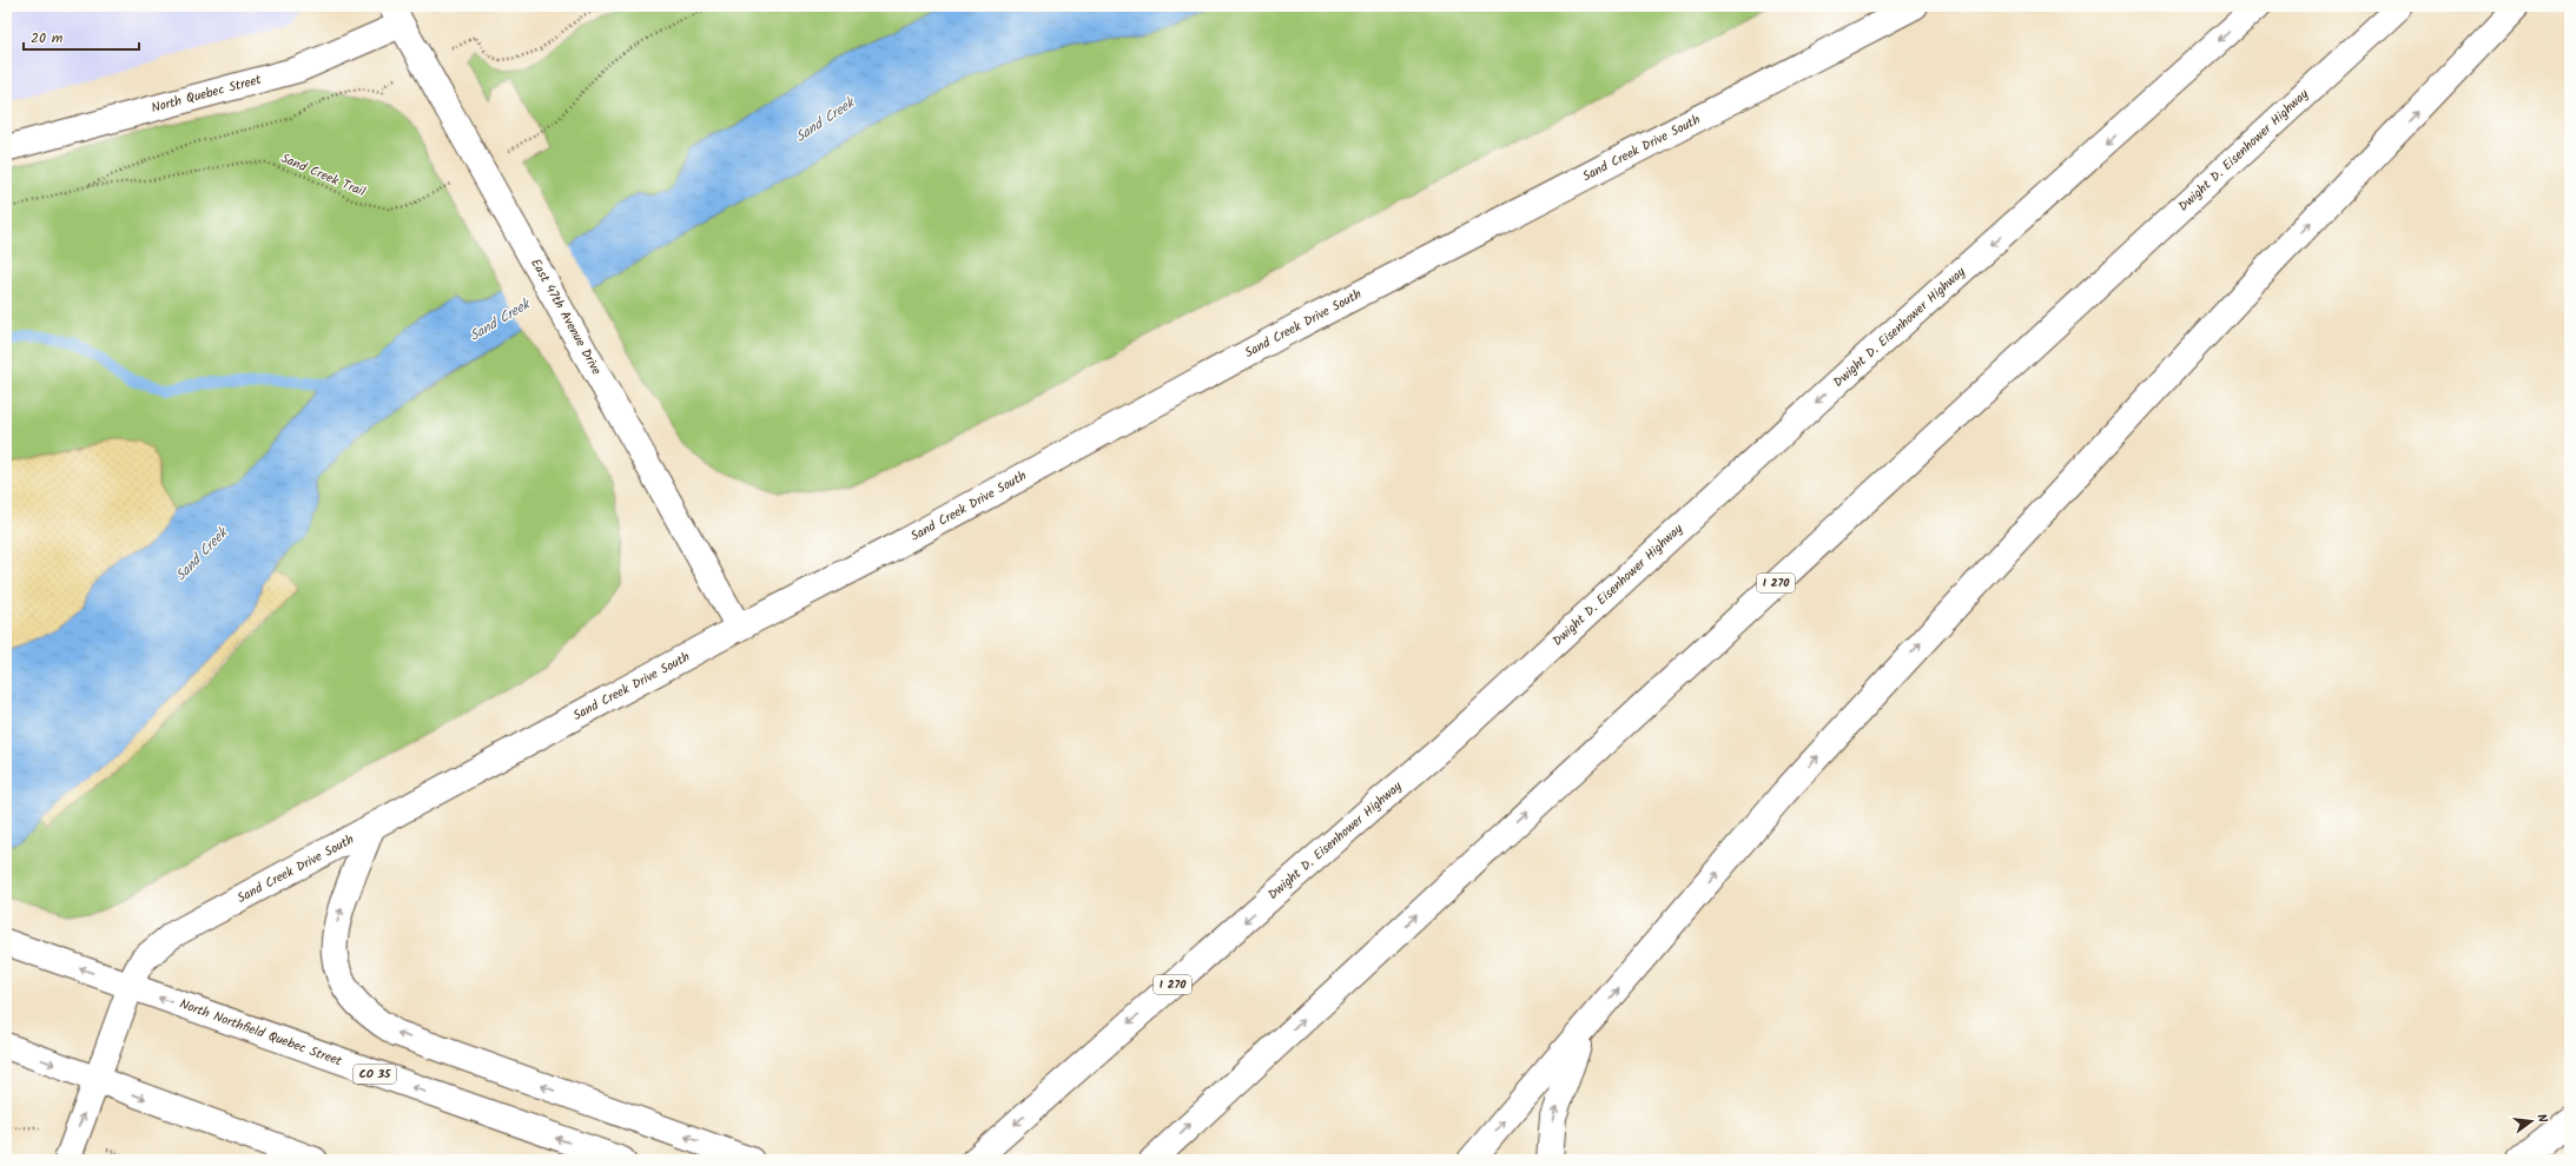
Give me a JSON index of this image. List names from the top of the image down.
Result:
{
  "streets": {
    "main road": [
      "North Quebec Street",
      "Sand Creek Drive South",
      "Dwight D. Eisenhower Highway",
      "East 47th Avenue Drive",
      "I 270",
      "North Northfield Quebec Street",
      "CO 35"
    ],
    "path": ["Sand Creek Trail"]
  },
  "crossings": [
    ["North Quebec Street", "East 47th Avenue Drive"],
    ["Sand Creek Drive South", "East 47th Avenue Drive"],
    ["Sand Creek Drive South", "North Northfield Quebec Street"]
  ],
  "water": ["Sand Creek"],
  "scale_bar": "20 m",
  "north": "right"
}
